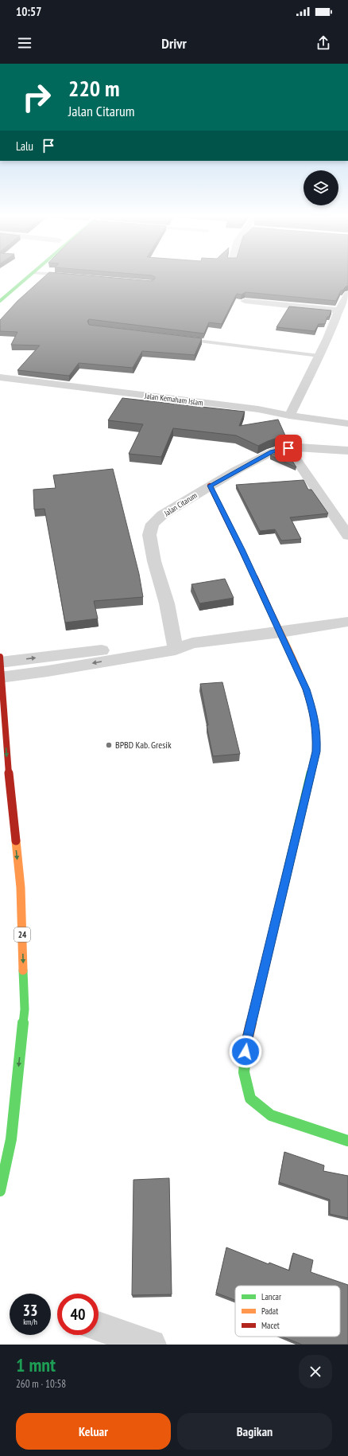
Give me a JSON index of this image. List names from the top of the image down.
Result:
{
  "streets": {
    "main road": ["24"],
    "street": ["Jalan Kemaham Islam", "Jalan Citarum"]
  },
  "places": ["BPBD Kab. Gresik"],
  "legend": ["Lancar", "Padat", "Macet"],
  "page": {
    "status": "10:57",
    "header": "Drivr",
    "turn": ["220 m", "Jalan Citarum"],
    "then": "Lalu",
    "speed": "33 km/h",
    "limit": "40",
    "heading": ["1 mnt", "260 m · 10:58"],
    "buttons": ["Keluar", "Bagikan"]
  }
}
